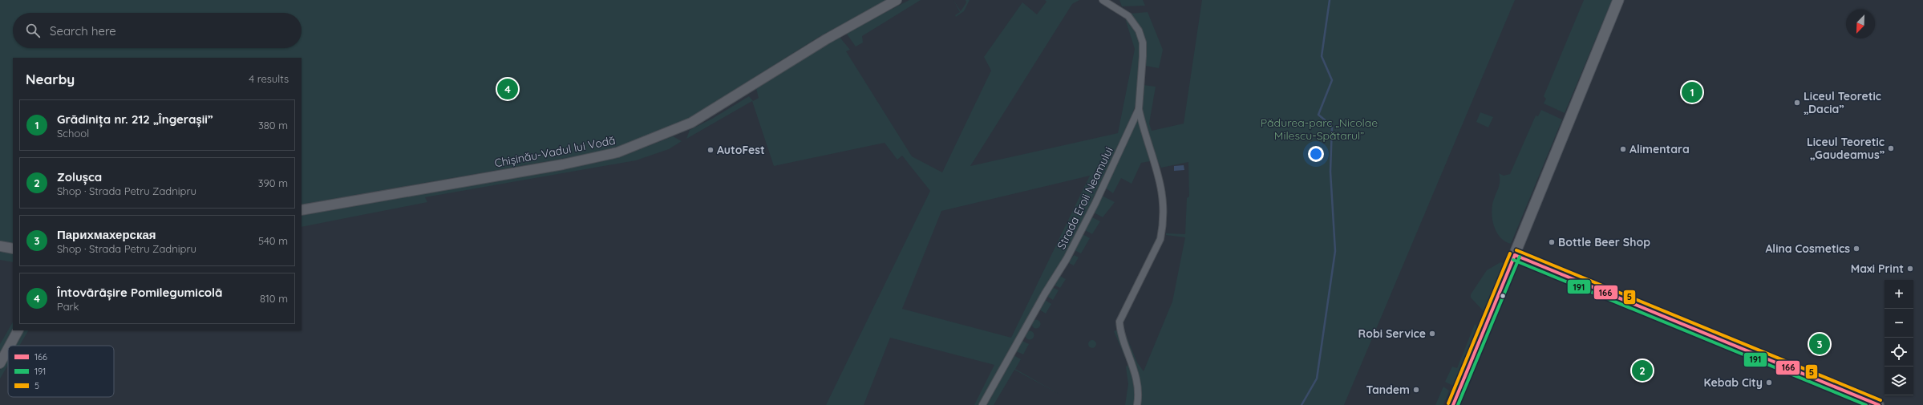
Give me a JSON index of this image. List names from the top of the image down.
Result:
{
  "streets": {
    "main road": ["Chișinău-Vadul lui Vodă"],
    "street": ["Strada Eroii Neamului"]
  },
  "parks": ["Pădurea-parc „Nicolae Milescu-Spătarul”"],
  "places": [
    "Liceul Teoretic „Dacia”",
    "Liceul Teoretic „Gaudeamus”",
    "Alimentara",
    "AutoFest",
    "Bottle Beer Shop",
    "Alina Cosmetics",
    "Maxi Print",
    "Robi Service",
    "Kebab City",
    "Tandem"
  ],
  "lines": ["transit line 5", "transit line 166", "transit line 191"],
  "legend": ["166", "191", "5"],
  "north": "bottom left",
  "page": {
    "search": "Search here",
    "heading": ["Nearby", "4 results"],
    "pins": [
      "4",
      "1",
      "3",
      "2"
    ],
    "list": [
      {
        "mark": "1",
        "name": "Grădinița nr. 212 „Îngerașii”",
        "note": "School",
        "value": "380 m"
      },
      {
        "mark": "2",
        "name": "Zolușca",
        "note": "Shop · Strada Petru Zadnipru",
        "value": "390 m"
      },
      {
        "mark": "3",
        "name": "Парихмахерская",
        "note": "Shop · Strada Petru Zadnipru",
        "value": "540 m"
      },
      {
        "mark": "4",
        "name": "Întovărășire Pomilegumicolă",
        "note": "Park",
        "value": "810 m"
      }
    ],
    "map_buttons": ["+", "−"]
  }
}
